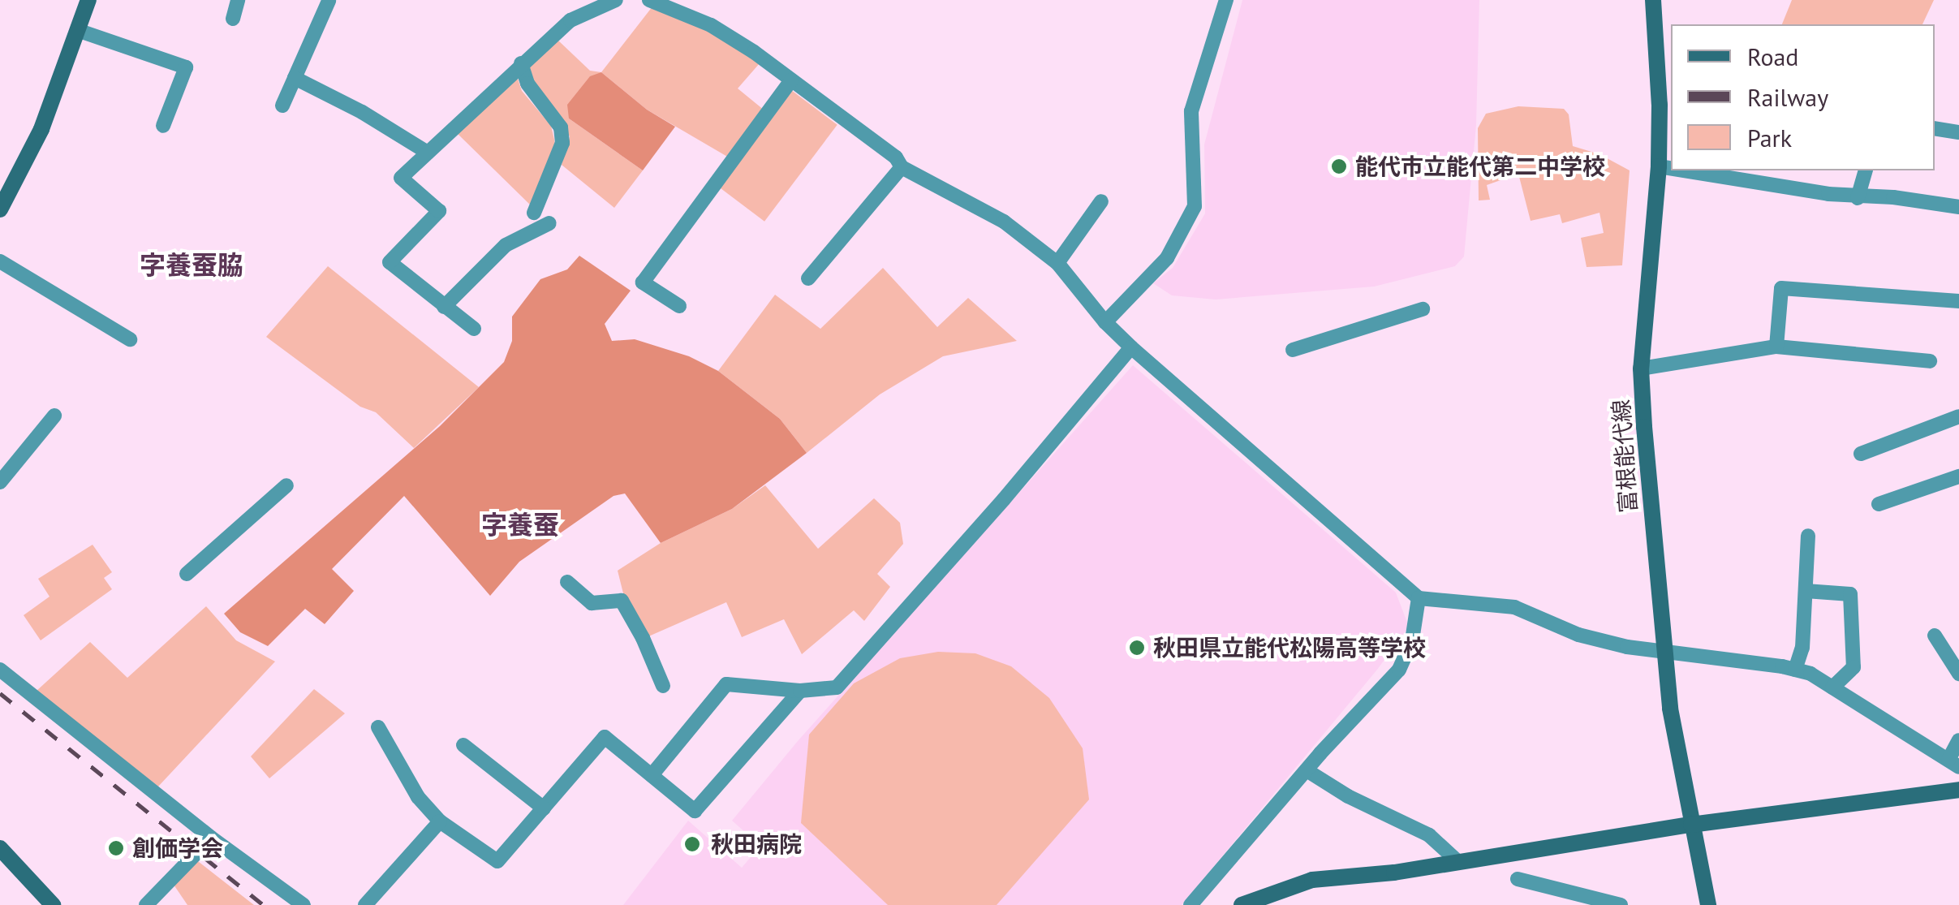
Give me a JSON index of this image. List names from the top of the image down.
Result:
{
  "streets": {
    "street": ["富根能代線"]
  },
  "districts": ["字養蚕脇", "字養蚕"],
  "places": [
    "能代市立能代第二中学校",
    "秋田県立能代松陽高等学校",
    "秋田病院",
    "創価学会"
  ],
  "legend": ["Road", "Railway", "Park"]
}
